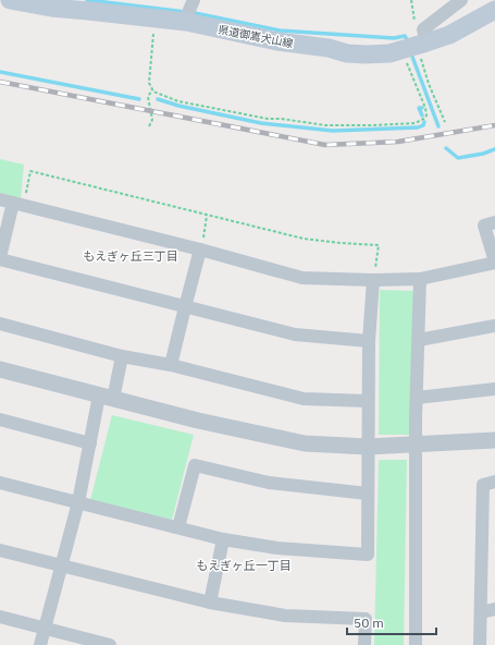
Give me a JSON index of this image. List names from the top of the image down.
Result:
{
  "streets": {
    "main road": ["県道御嵩犬山線"]
  },
  "districts": ["もえぎヶ丘三丁目", "もえぎヶ丘一丁目"],
  "scale_bar": "50 m"
}
